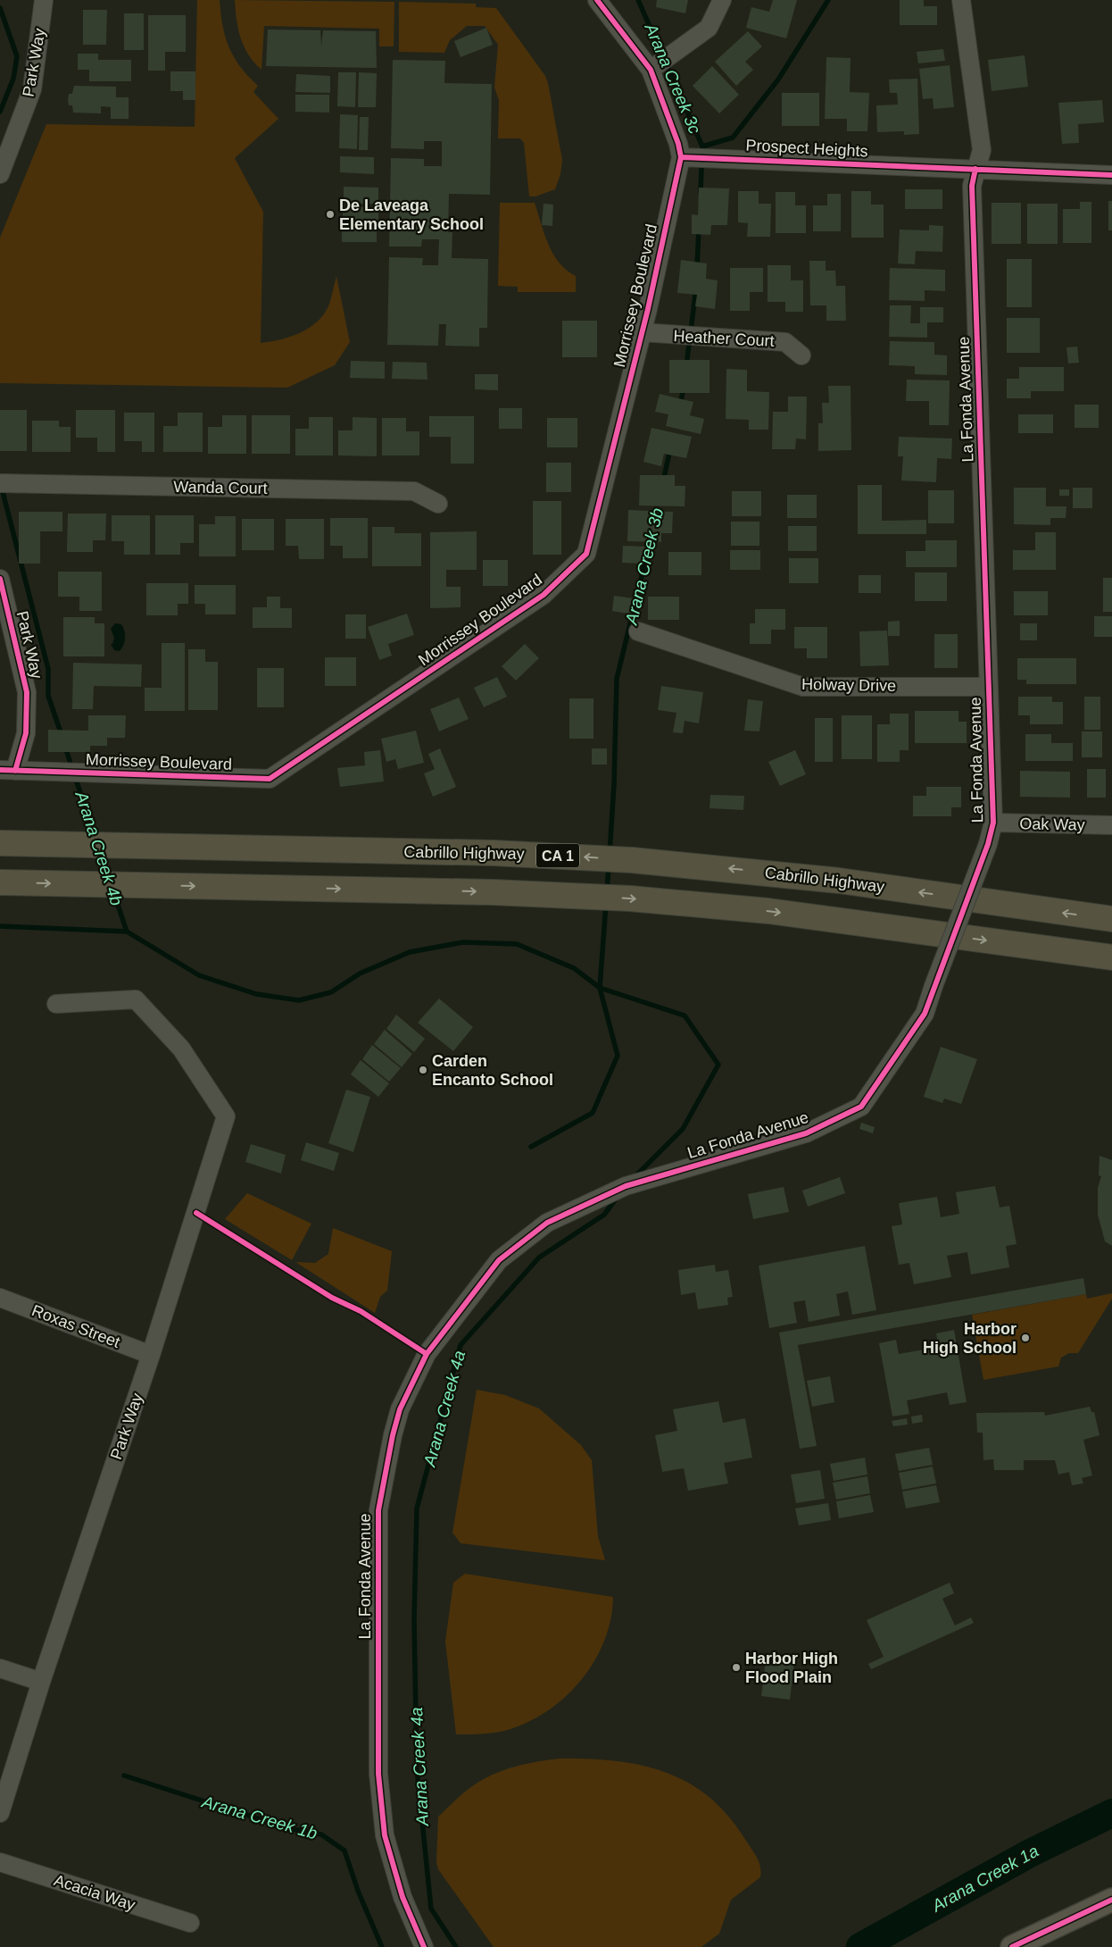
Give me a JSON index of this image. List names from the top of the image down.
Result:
{
  "streets": {
    "highway": ["Cabrillo Highway", "CA 1"],
    "street": [
      "Park Way",
      "Prospect Heights",
      "Morrissey Boulevard",
      "Heather Court",
      "La Fonda Avenue",
      "Wanda Court",
      "Holway Drive",
      "Oak Way",
      "Roxas Street",
      "Acacia Way"
    ]
  },
  "crossings": [
    ["Park Way", "Morrissey Boulevard"],
    ["Park Way", "Roxas Street"],
    ["Prospect Heights", "Morrissey Boulevard"],
    ["Prospect Heights", "La Fonda Avenue"],
    ["Morrissey Boulevard", "Heather Court"],
    ["La Fonda Avenue", "Holway Drive"],
    ["La Fonda Avenue", "Oak Way"]
  ],
  "water": [
    "Arana Creek 3c",
    "Arana Creek 3b",
    "Arana Creek 4b",
    "Arana Creek 4a",
    "Arana Creek 1b",
    "Arana Creek 1a"
  ],
  "places": [
    "De Laveaga Elementary School",
    "Carden Encanto School",
    "Harbor High School",
    "Harbor High Flood Plain"
  ]
}
